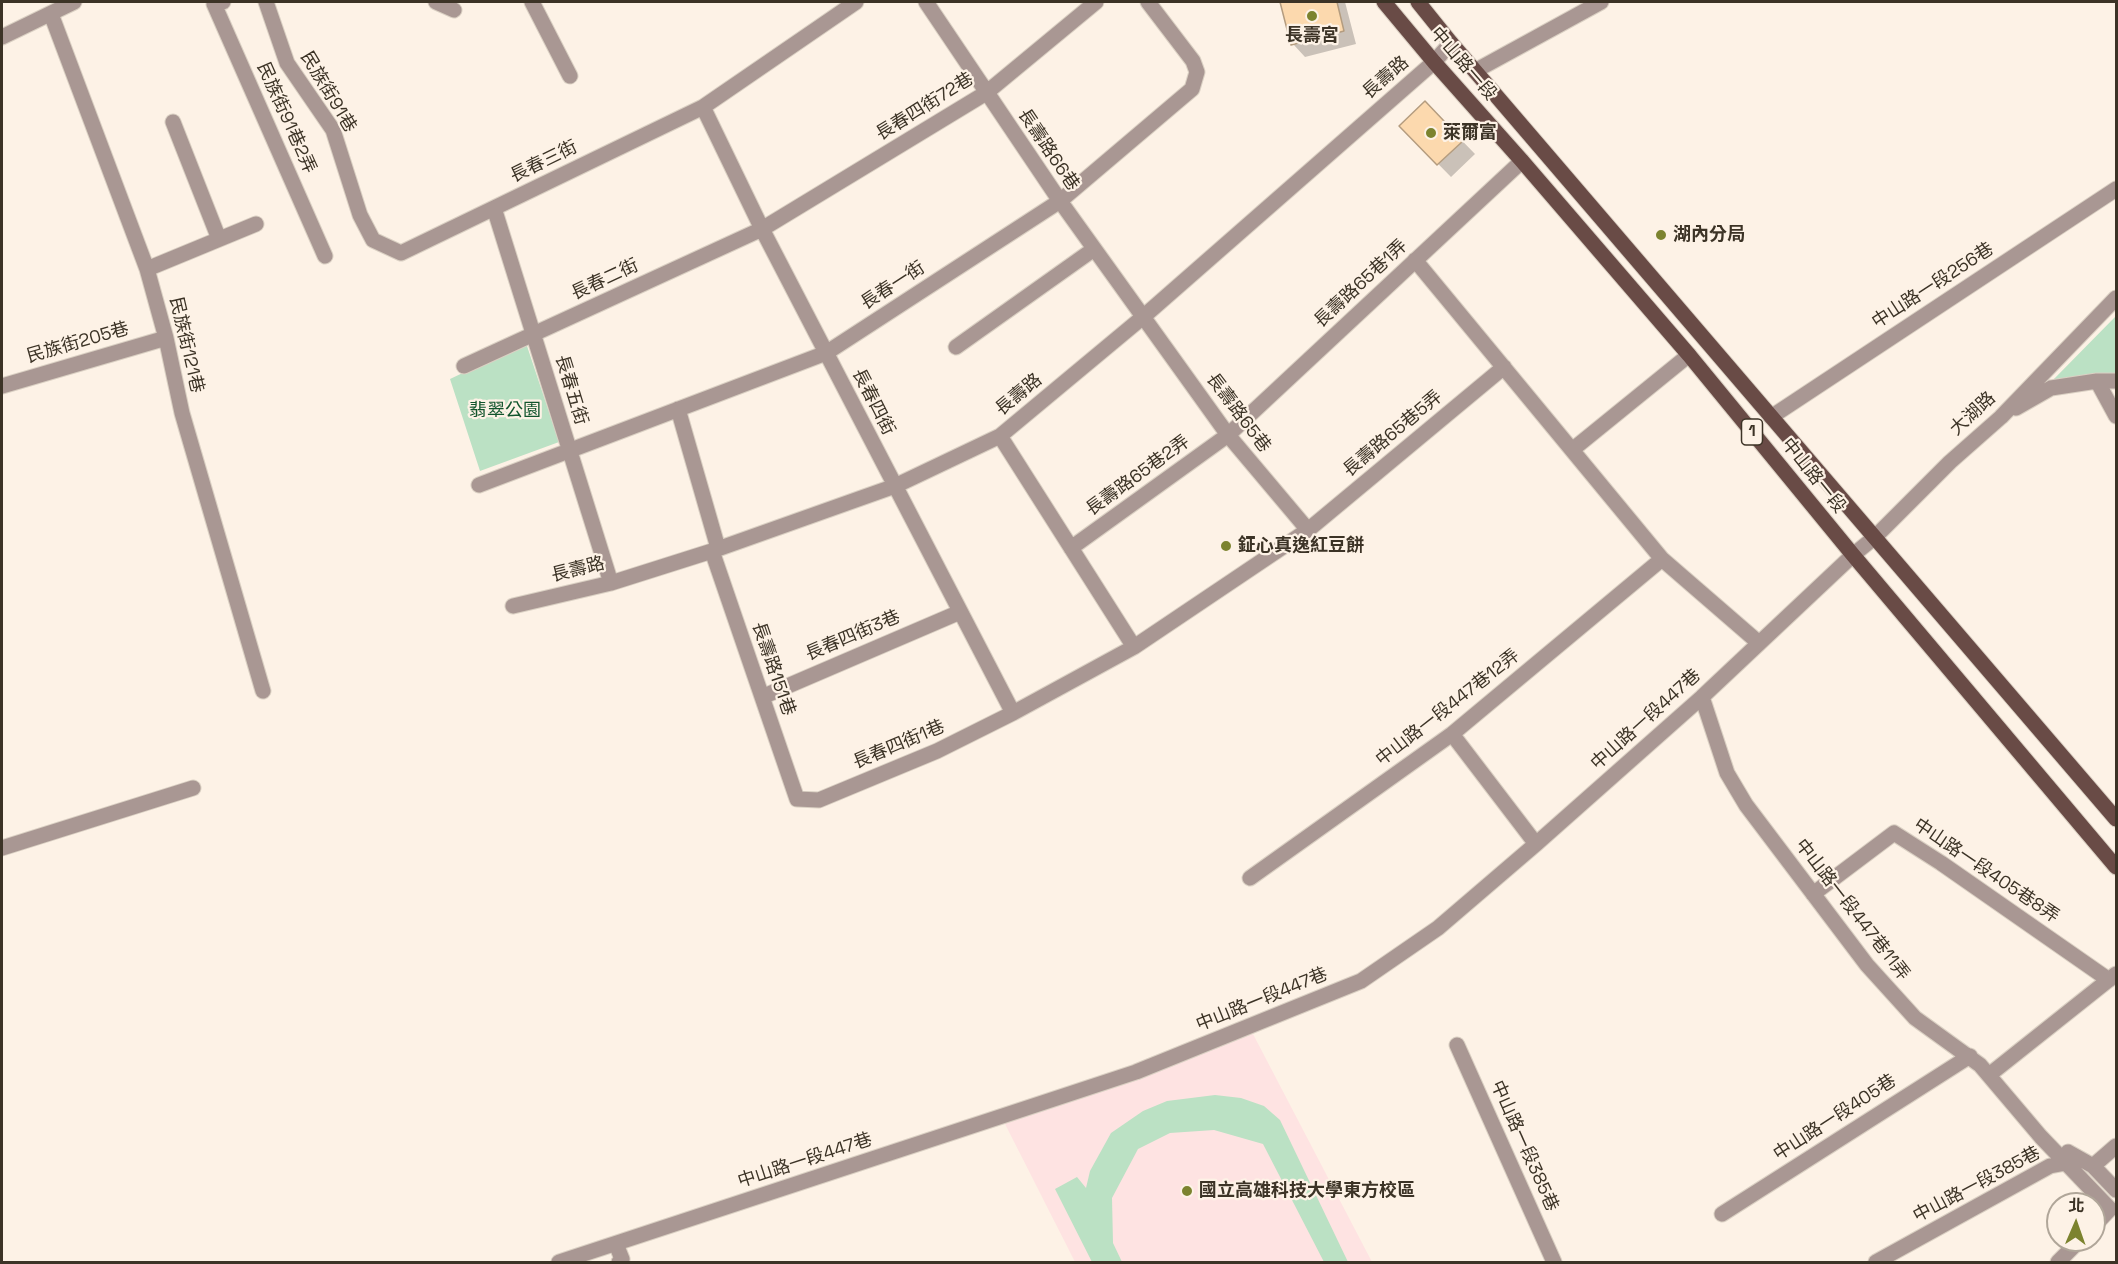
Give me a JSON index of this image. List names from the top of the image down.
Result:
{
  "streets": {
    "main road": ["中山路一段", "1"],
    "street": [
      "長壽路",
      "民族街91巷",
      "長春四街72巷",
      "民族街91巷2弄",
      "長壽路66巷",
      "長春三街",
      "長春二街",
      "長壽路65巷1弄",
      "長春一街",
      "中山路一段256巷",
      "民族街205巷",
      "民族街121巷",
      "長春五街",
      "長春四街",
      "長壽路65巷",
      "大湖路",
      "長壽路65巷5弄",
      "長壽路65巷2弄",
      "長春四街3巷",
      "長壽路151巷",
      "中山路一段447巷12弄",
      "中山路一段447巷",
      "長春四街1巷",
      "中山路一段405巷8弄",
      "中山路一段447巷11弄",
      "中山路一段405巷",
      "中山路一段385巷"
    ]
  },
  "crossings": [
    ["中山路一段", "長壽路"],
    ["中山路一段", "長壽路65巷1弄"],
    ["中山路一段", "中山路一段256巷"],
    ["中山路一段", "大湖路"],
    ["中山路一段", "中山路一段447巷"],
    ["長壽路", "長壽路66巷"],
    ["長壽路", "長春五街"],
    ["長壽路", "長春四街"],
    ["長壽路", "長壽路65巷"],
    ["長壽路", "長壽路151巷"],
    ["民族街91巷", "長春三街"],
    ["長春四街72巷", "長壽路66巷"],
    ["長春四街72巷", "長春二街"],
    ["長春四街72巷", "長春四街"],
    ["長壽路66巷", "長春一街"],
    ["長壽路66巷", "長壽路65巷"],
    ["長春三街", "長春五街"],
    ["長春三街", "長春四街"],
    ["長春二街", "長春五街"],
    ["長春二街", "長春四街"],
    ["長壽路65巷1弄", "長壽路65巷"],
    ["長壽路65巷1弄", "長壽路65巷2弄"],
    ["長春一街", "長春五街"],
    ["長春一街", "長春四街"],
    ["長春一街", "長壽路151巷"],
    ["民族街205巷", "民族街121巷"],
    ["長春四街", "長春四街3巷"],
    ["長春四街", "長春四街1巷"],
    ["長壽路65巷", "長壽路65巷5弄"],
    ["長壽路65巷", "長壽路65巷2弄"],
    ["大湖路", "中山路一段447巷"],
    ["長壽路65巷5弄", "長春四街1巷"],
    ["長春四街3巷", "長壽路151巷"],
    ["長壽路151巷", "長春四街1巷"],
    ["中山路一段447巷", "中山路一段447巷11弄"],
    ["中山路一段405巷8弄", "中山路一段447巷11弄"],
    ["中山路一段447巷11弄", "中山路一段405巷"],
    ["中山路一段447巷11弄", "中山路一段385巷"]
  ],
  "parks": ["翡翠公園"],
  "places": [
    "長壽宮",
    "萊爾富",
    "湖內分局",
    "鉦心真逸紅豆餅",
    "國立高雄科技大學東方校區"
  ],
  "north": "top"
}
